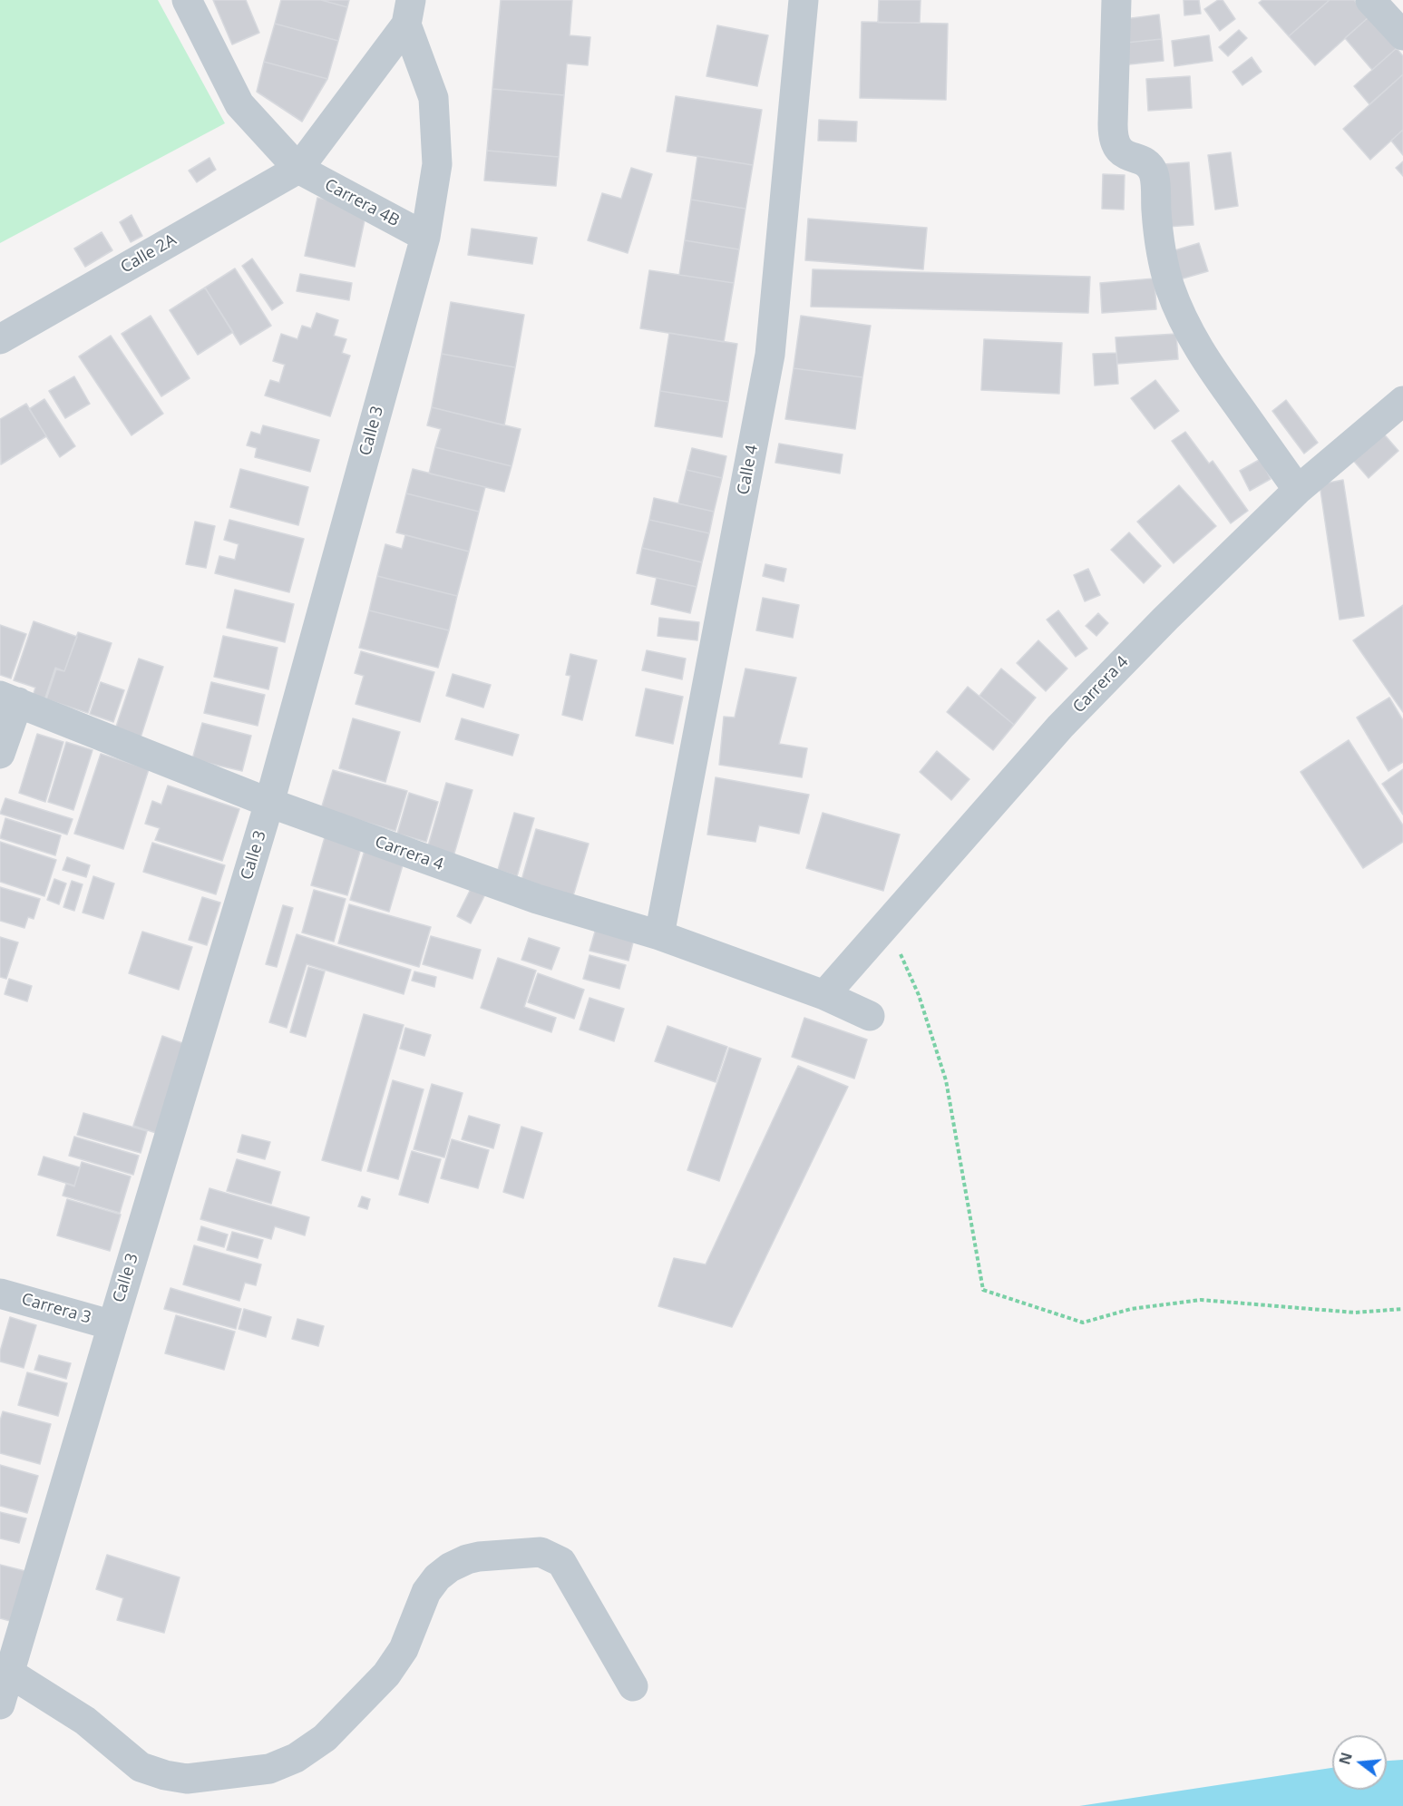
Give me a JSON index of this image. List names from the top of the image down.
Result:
{
  "streets": {
    "street": [
      "Carrera 4B",
      "Calle 2A",
      "Calle 3",
      "Calle 4",
      "Carrera 4",
      "Carrera 3"
    ]
  },
  "crossings": [
    ["Carrera 4B", "Calle 2A"],
    ["Carrera 4B", "Calle 3"],
    ["Calle 2A", "Calle 3"],
    ["Calle 3", "Carrera 4"],
    ["Calle 3", "Carrera 3"],
    ["Calle 4", "Carrera 4"]
  ],
  "north": "left"
}
